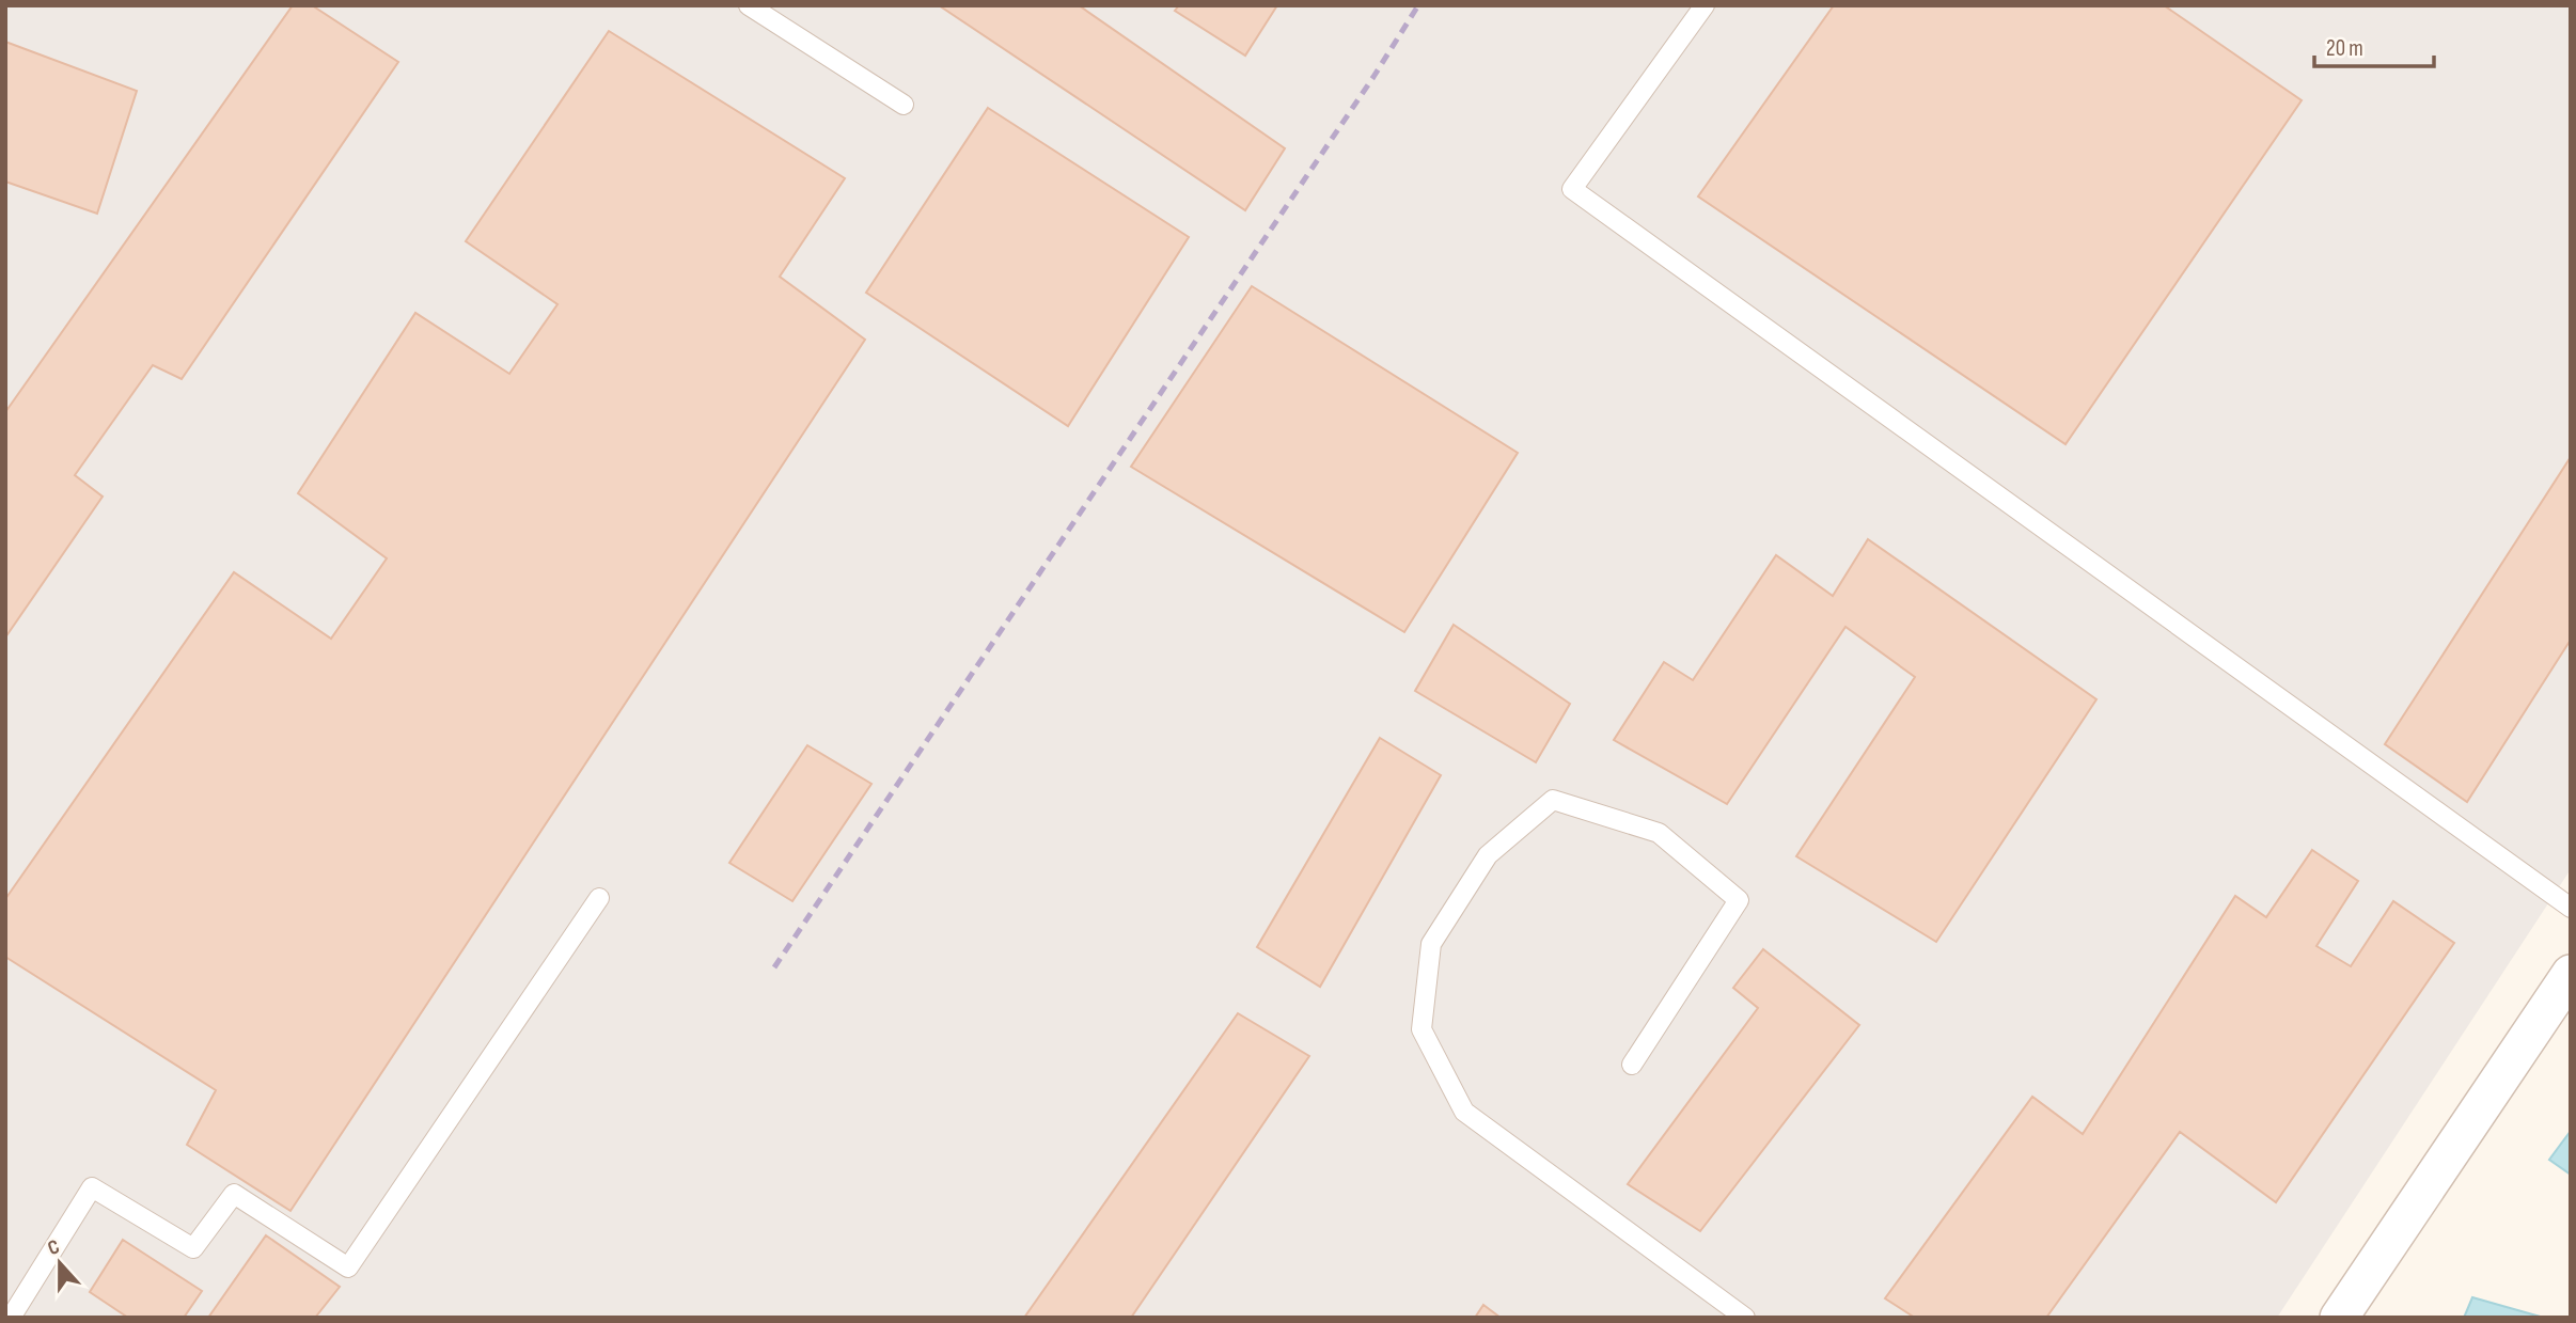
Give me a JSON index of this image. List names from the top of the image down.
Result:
{
  "scale_bar": "20 m",
  "north": "top"
}
